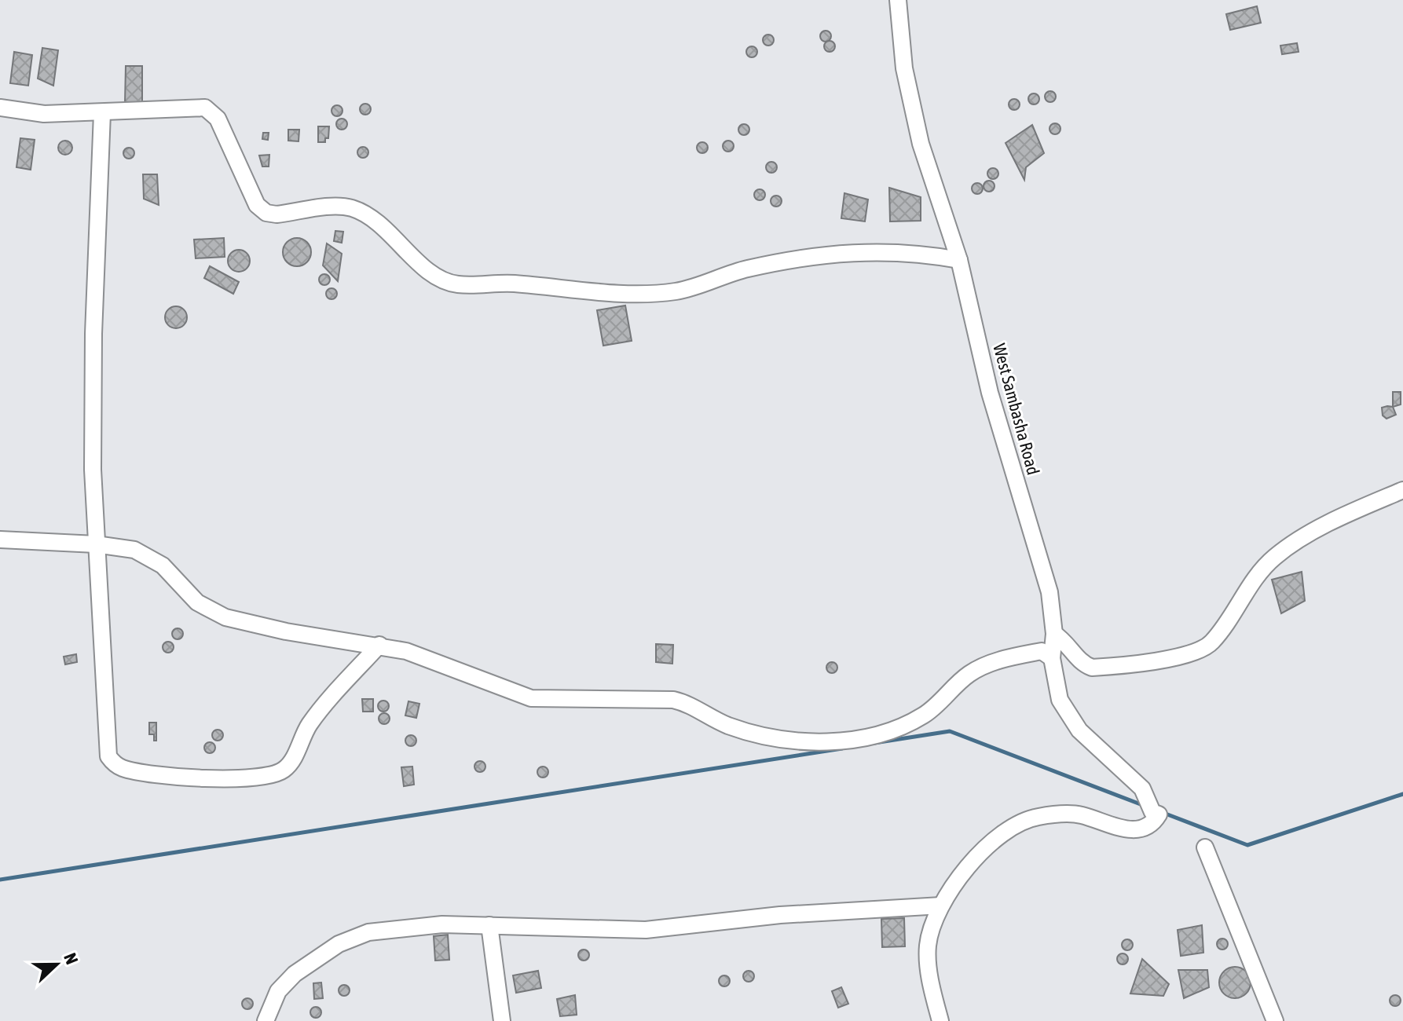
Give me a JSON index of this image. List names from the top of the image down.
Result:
{
  "streets": {
    "street": ["West Sambasha Road"]
  },
  "north": "right"
}
